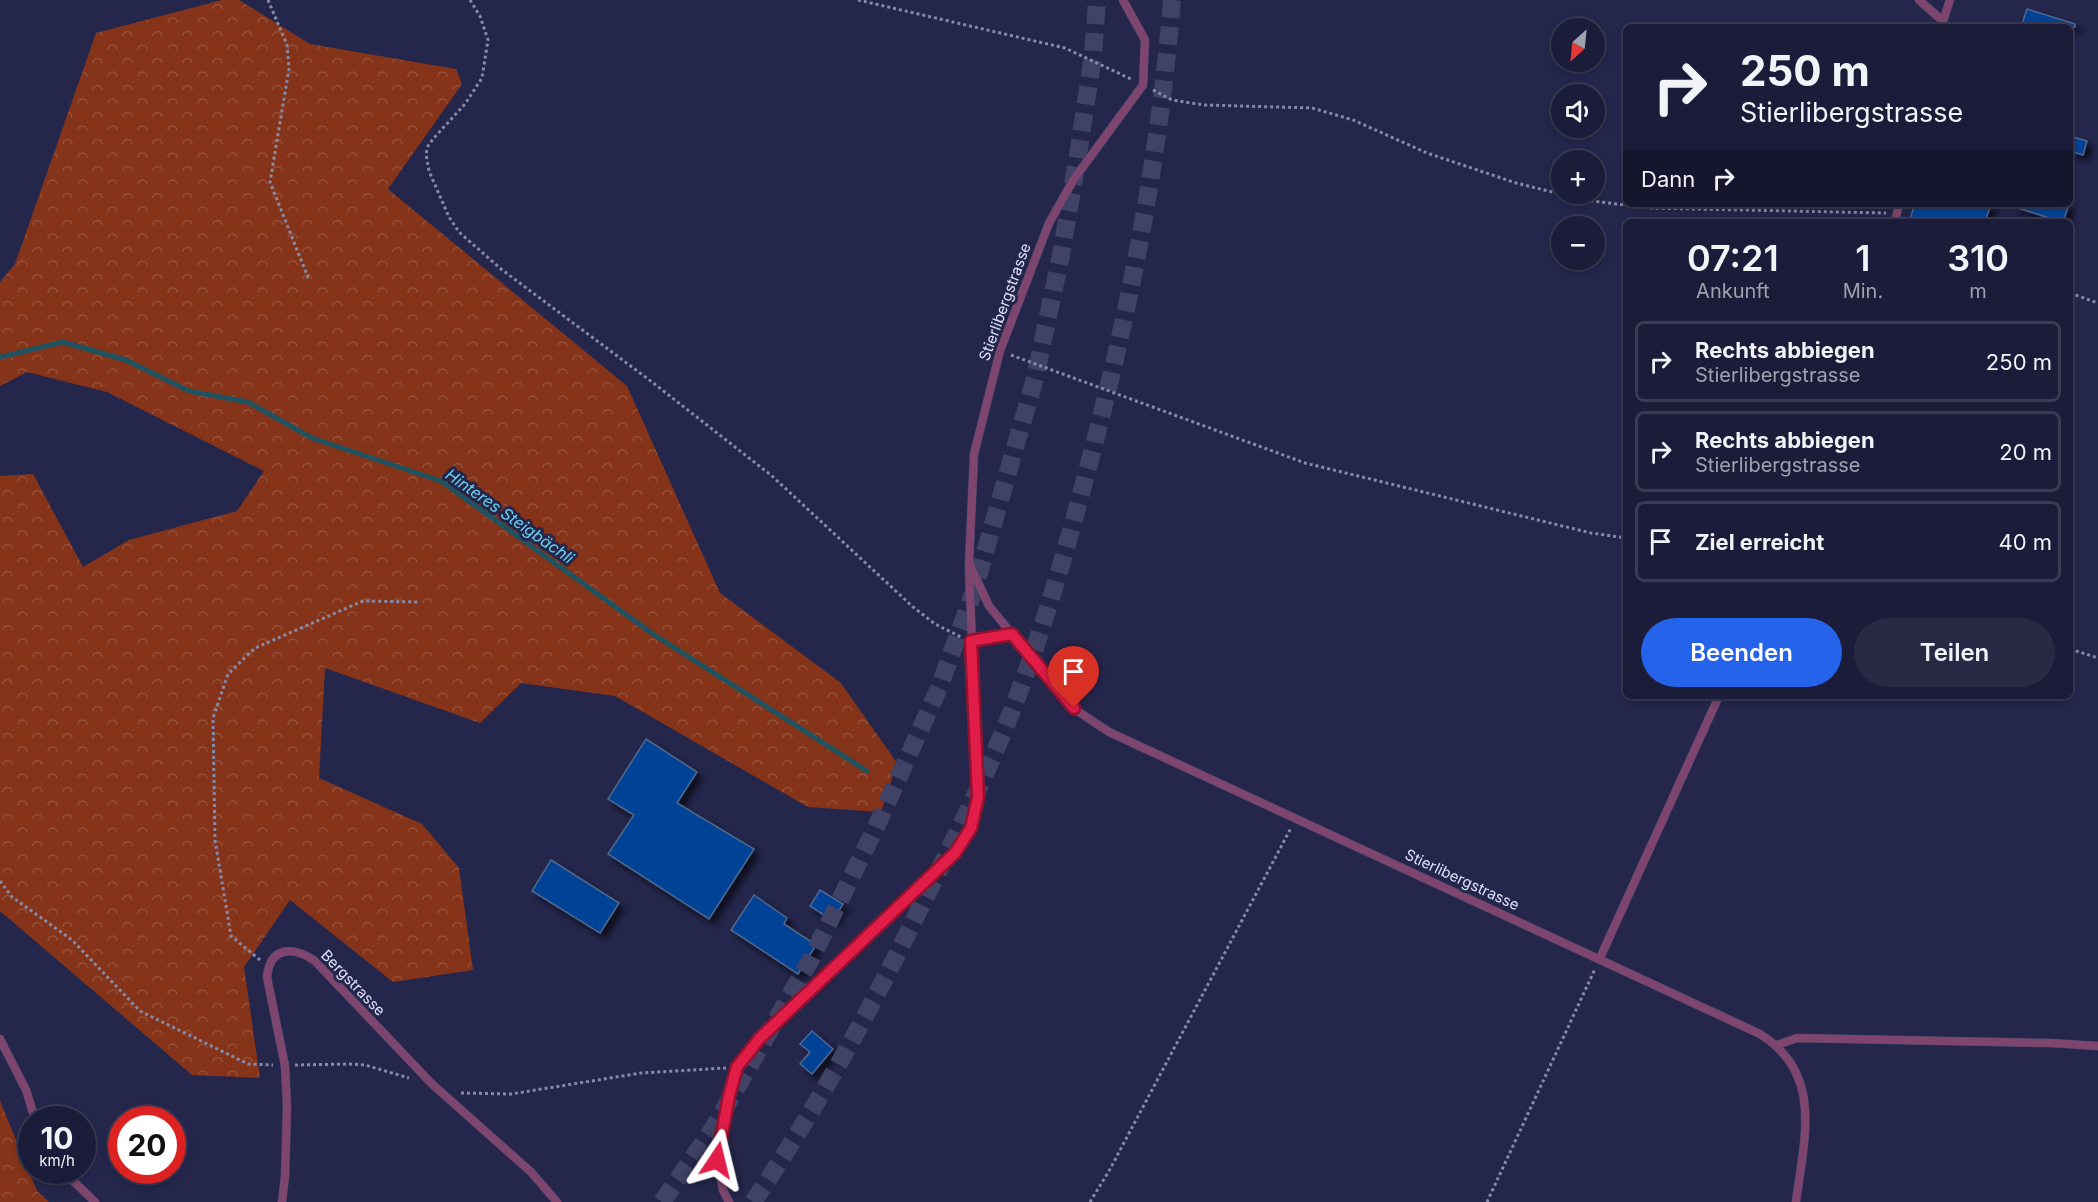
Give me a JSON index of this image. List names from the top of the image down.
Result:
{
  "streets": {
    "lane": ["Stierlibergstrasse", "Bergstrasse"]
  },
  "water": ["Hinteres Steigbächli"],
  "north": "bottom left",
  "page": {
    "map_buttons": ["+", "−"],
    "turn": ["250 m", "Stierlibergstrasse"],
    "then": "Dann",
    "eta": [
      "07:21",
      "Ankunft",
      "1",
      "Min.",
      "310",
      "m"
    ],
    "list": [
      {
        "name": "Rechts abbiegen",
        "note": "Stierlibergstrasse",
        "value": "250 m"
      },
      {
        "name": "Rechts abbiegen",
        "note": "Stierlibergstrasse",
        "value": "20 m"
      },
      {
        "name": "Ziel erreicht",
        "value": "40 m"
      }
    ],
    "buttons": ["Beenden", "Teilen"],
    "speed": "10 km/h",
    "limit": "20"
  }
}
